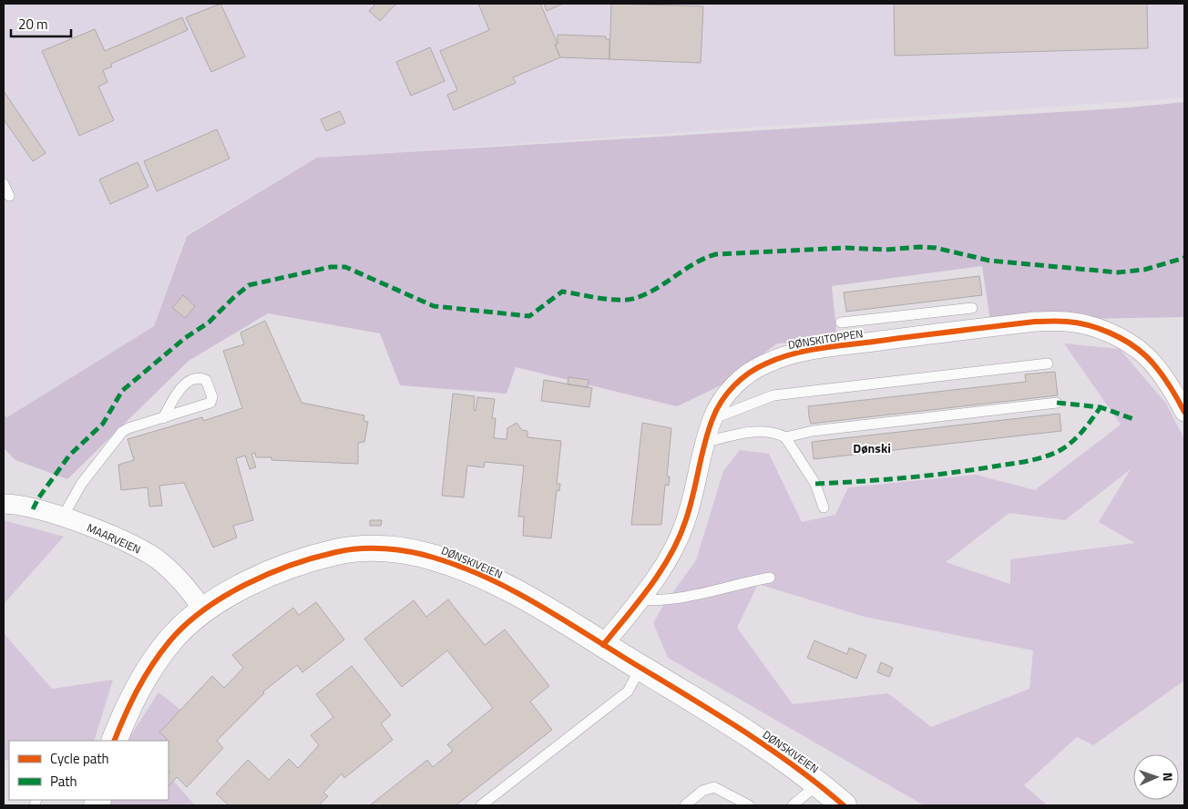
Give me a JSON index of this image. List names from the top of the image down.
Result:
{
  "streets": {
    "street": ["DØNSKITOPPEN", "MAARVEIEN", "DØNSKIVEIEN"]
  },
  "crossings": [
    ["DØNSKITOPPEN", "DØNSKIVEIEN"],
    ["MAARVEIEN", "DØNSKIVEIEN"]
  ],
  "districts": ["Dønski"],
  "legend": ["Cycle path", "Path"],
  "scale_bar": "20 m",
  "north": "right"
}
